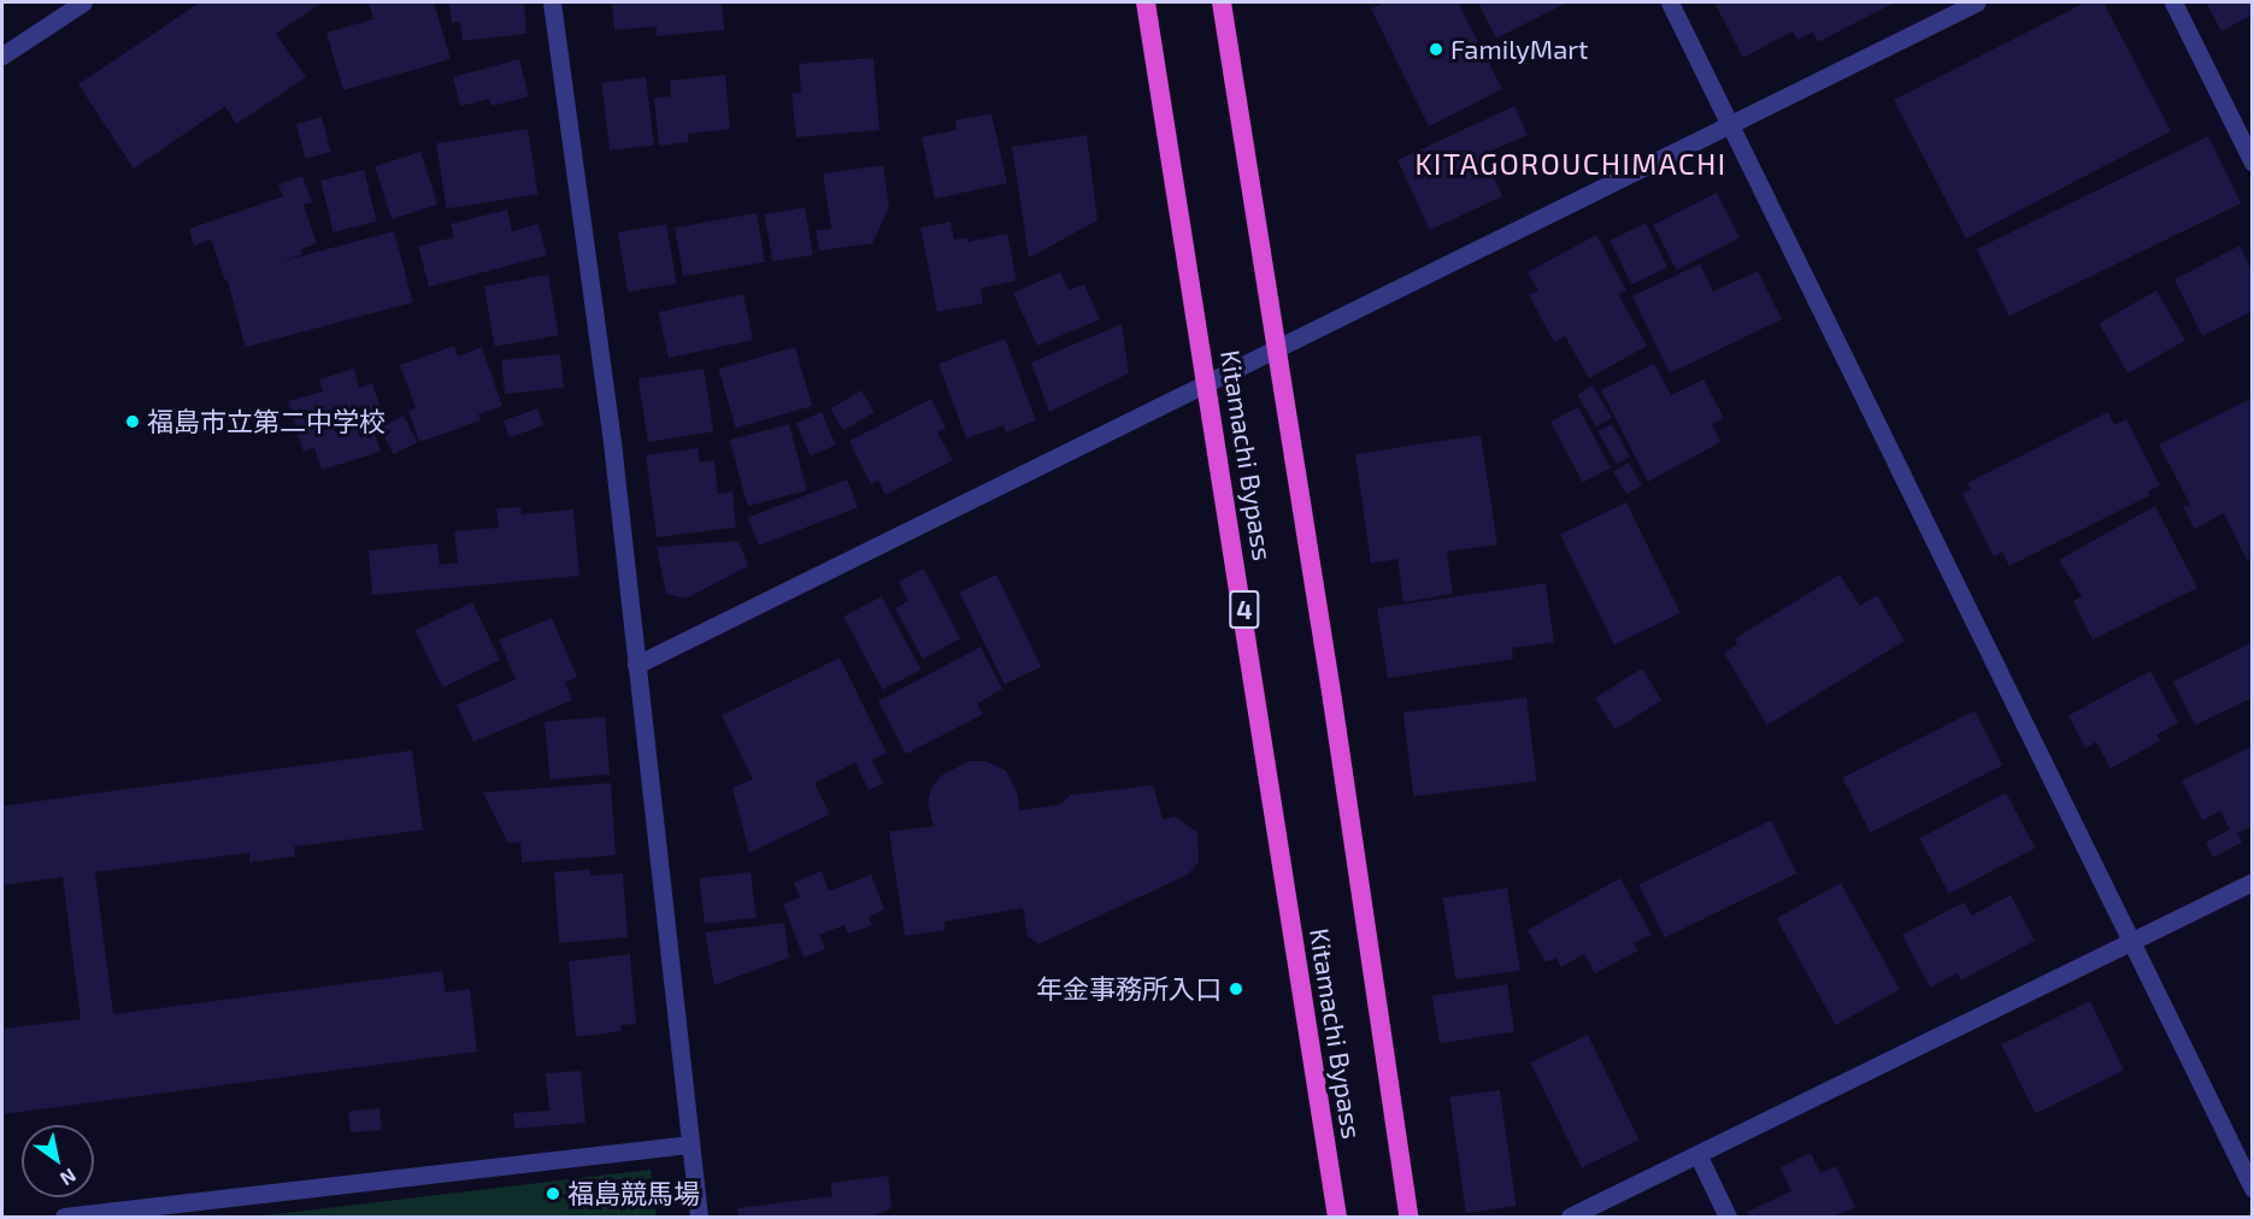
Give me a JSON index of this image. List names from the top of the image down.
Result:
{
  "streets": {
    "highway": ["Kitamachi Bypass", "4"]
  },
  "districts": ["KITAGOROUCHIMACHI"],
  "places": [
    "FamilyMart",
    "福島市立第二中学校",
    "年金事務所入口",
    "福島競馬場"
  ],
  "north": "bottom right"
}
